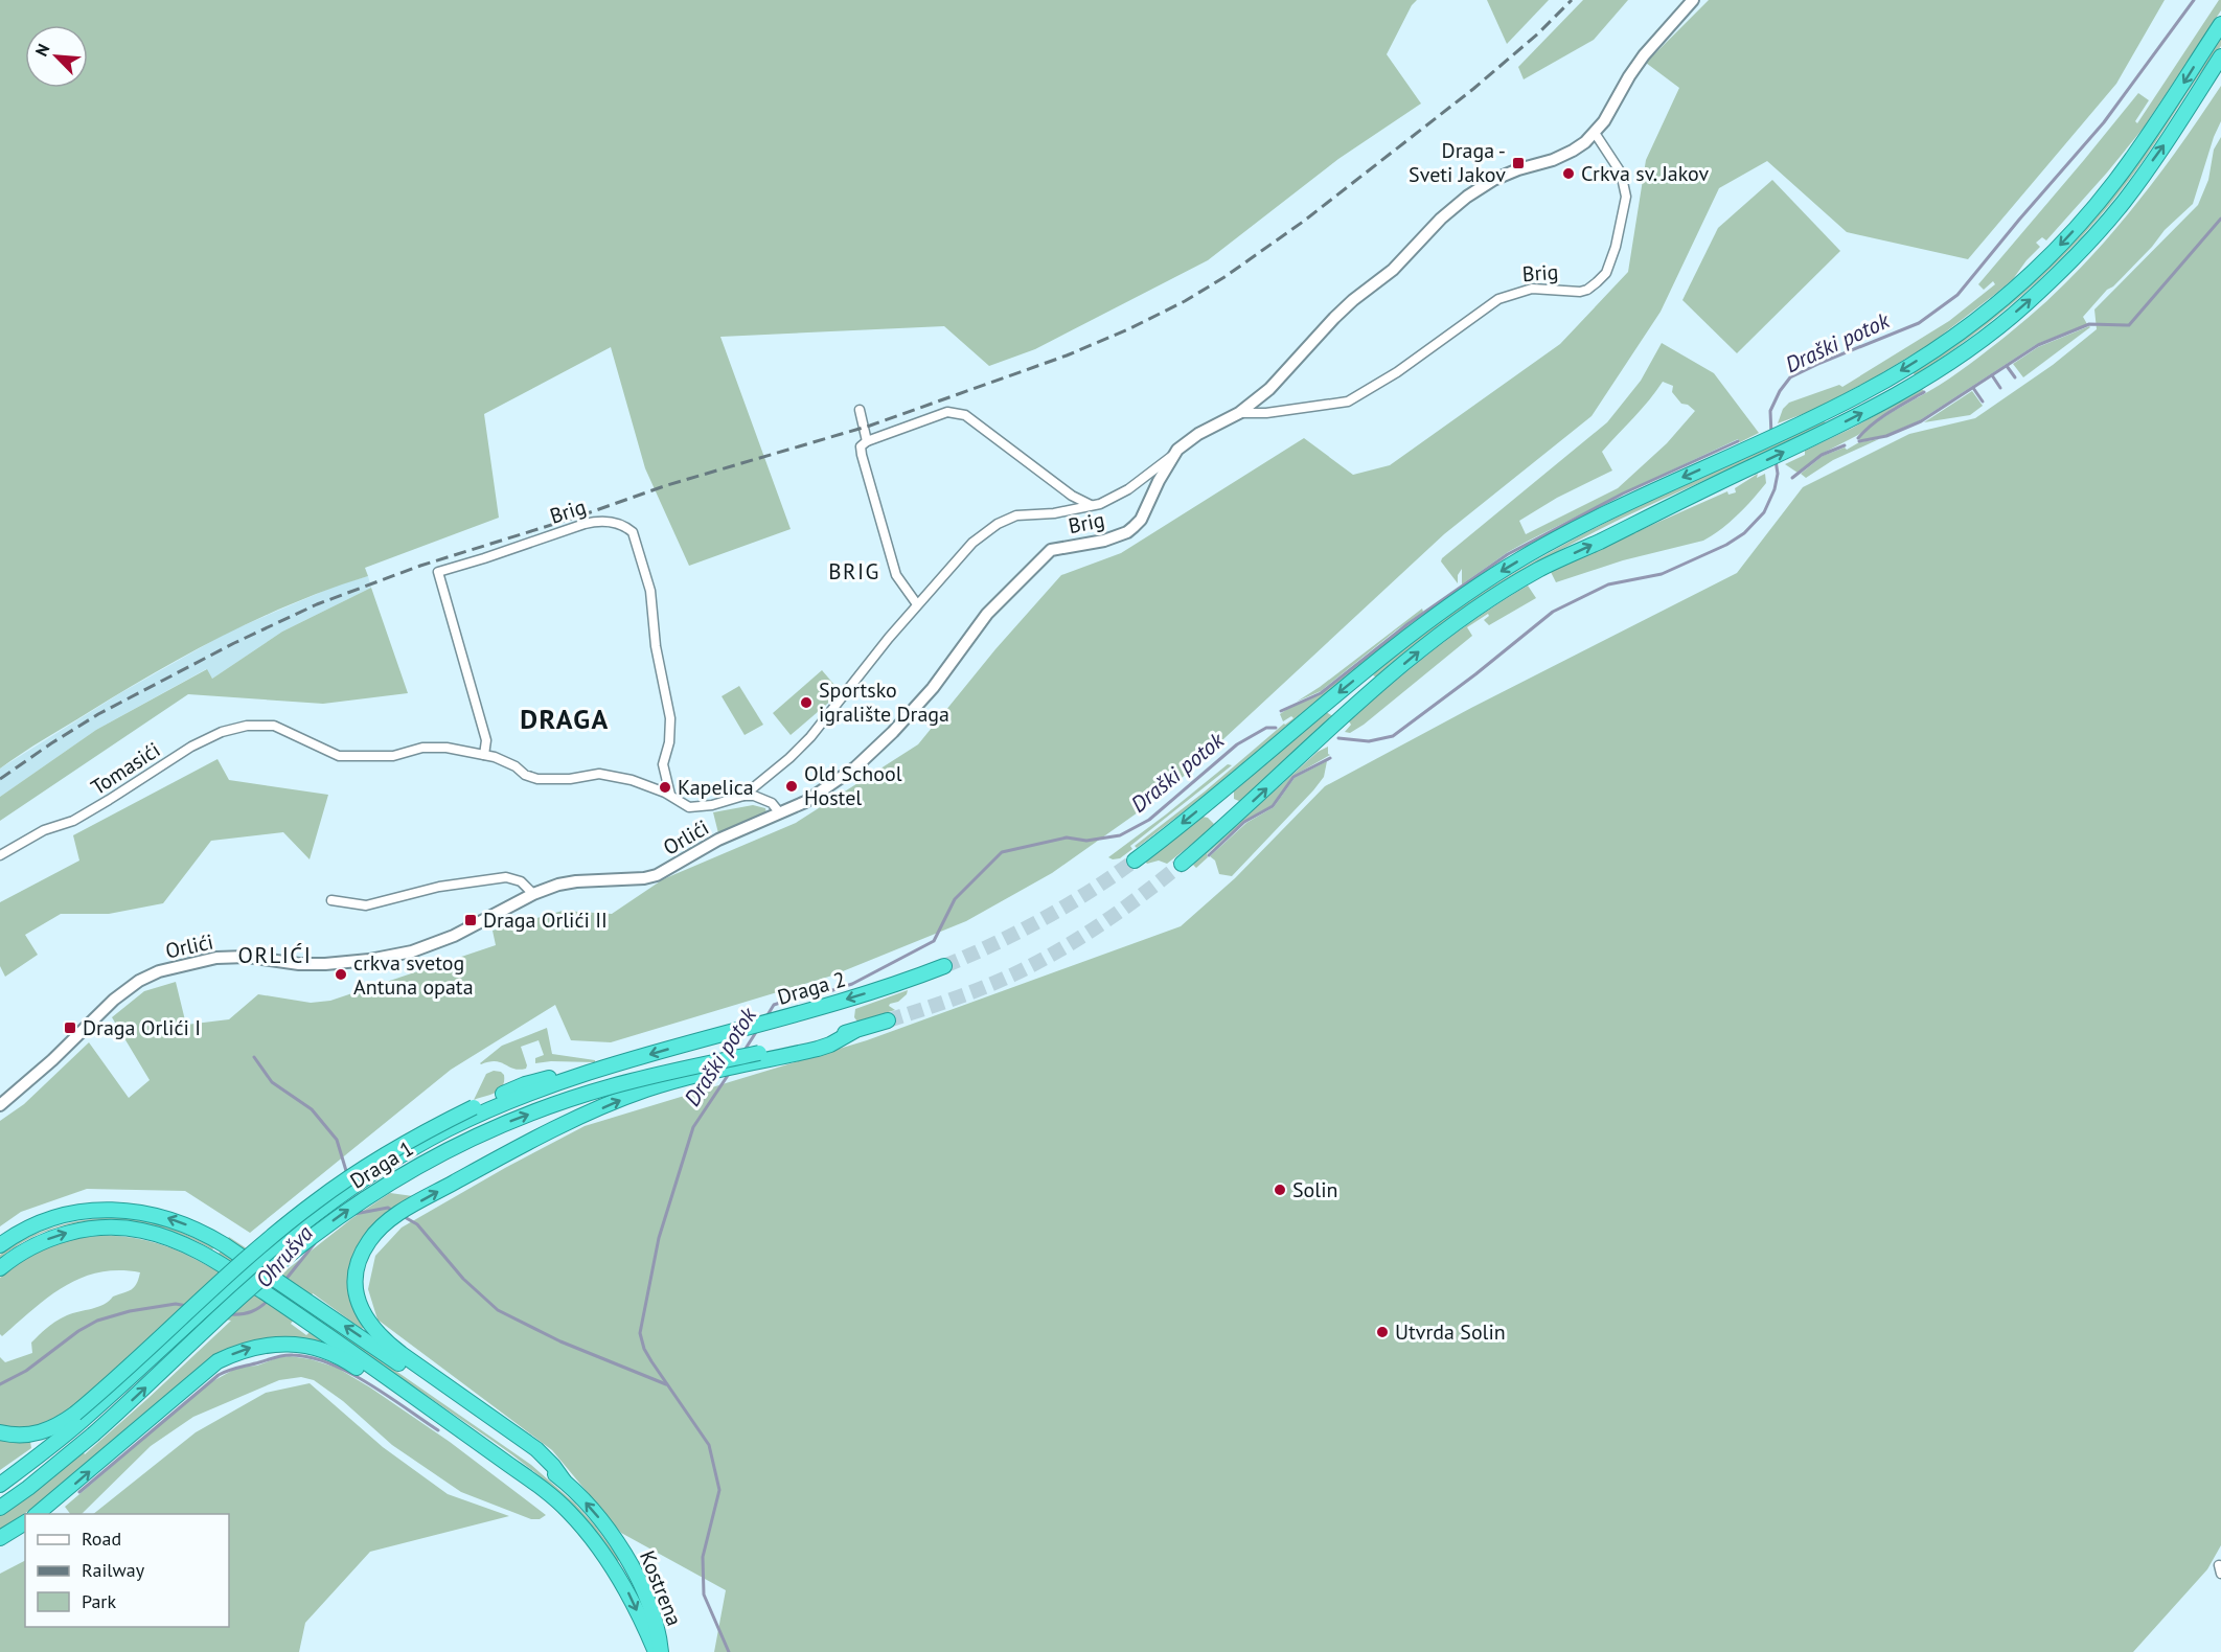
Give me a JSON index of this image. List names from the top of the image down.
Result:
{
  "streets": {
    "highway": ["Draga 2", "Draga 1", "Kostrena"],
    "street": ["Brig", "Tomasići", "Orlići"]
  },
  "crossings": [
    ["Brig", "Tomasići"],
    ["Brig", "Orlići"]
  ],
  "one_way": ["Draga 2", "Draga 1"],
  "districts": ["BRIG", "DRAGA", "ORLIĆI"],
  "water": ["Draški potok", "Ohrušva"],
  "places": {
    "transit": ["Draga - Sveti Jakov", "Draga Orlići II", "Draga Orlići I"],
    "other": [
      "Crkva sv. Jakov",
      "Sportsko igralište Draga",
      "Old School Hostel",
      "Kapelica",
      "crkva svetog Antuna opata",
      "Solin",
      "Utvrda Solin"
    ]
  },
  "legend": ["Road", "Railway", "Park"],
  "north": "top left"
}
